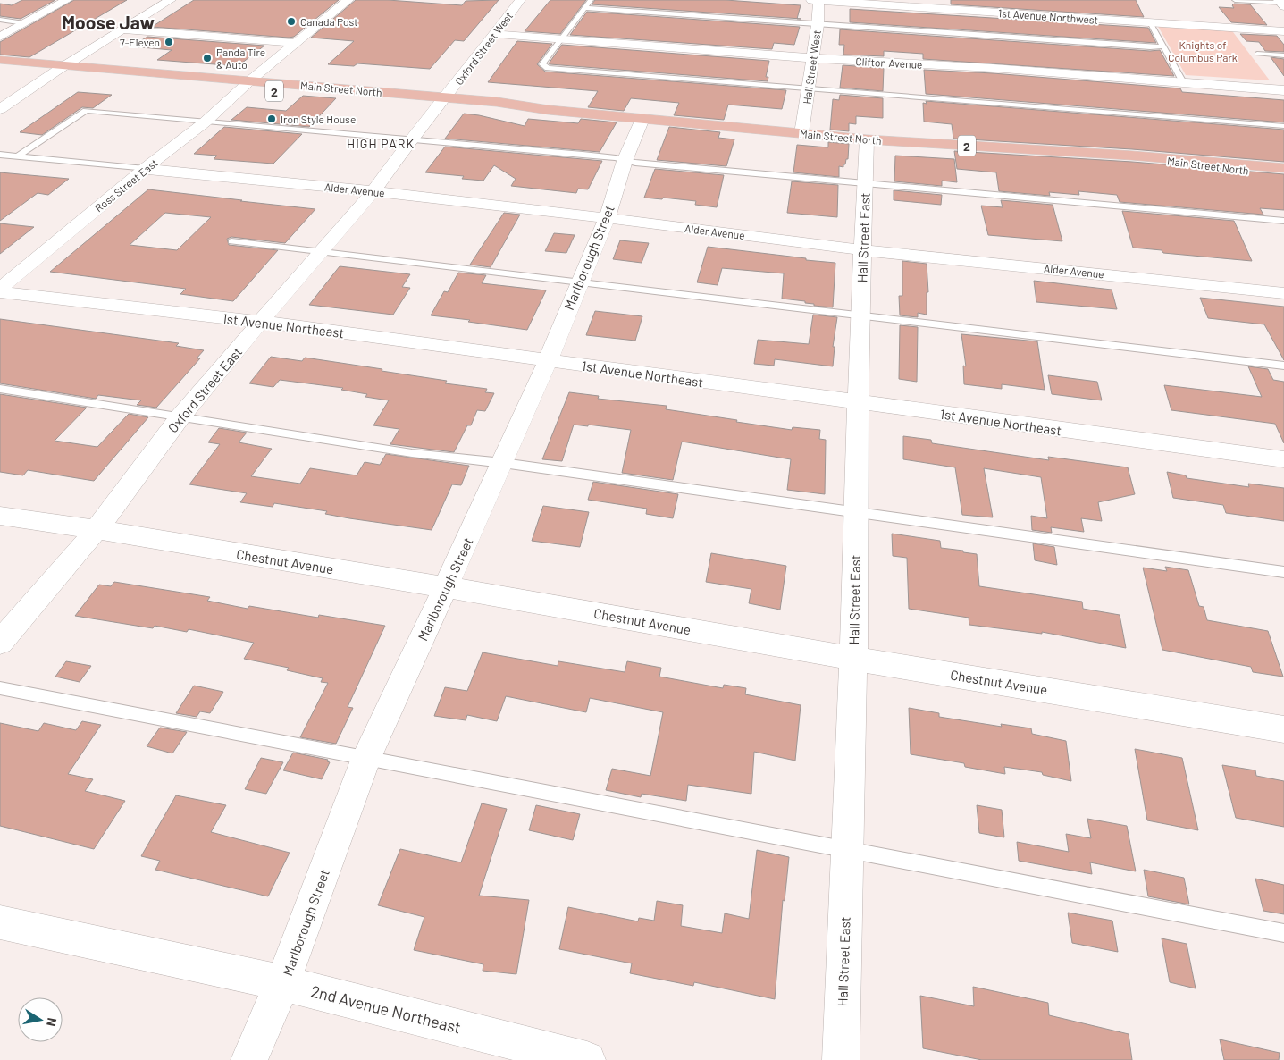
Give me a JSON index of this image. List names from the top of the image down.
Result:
{
  "streets": {
    "main road": ["Main Street North", "2"],
    "street": [
      "1st Avenue Northwest",
      "Oxford Street West",
      "Clifton Avenue",
      "Hall Street West",
      "Ross Street East",
      "Alder Avenue",
      "Hall Street East",
      "Marlborough Street",
      "1st Avenue Northeast",
      "Oxford Street East",
      "Chestnut Avenue",
      "2nd Avenue Northeast"
    ]
  },
  "crossings": [
    ["1st Avenue Northwest", "Hall Street West"],
    ["Oxford Street West", "Clifton Avenue"],
    ["Oxford Street West", "Main Street North"],
    ["Oxford Street West", "Oxford Street East"],
    ["Clifton Avenue", "Hall Street West"],
    ["Hall Street West", "Main Street North"],
    ["Main Street North", "Ross Street East"],
    ["Main Street North", "Hall Street East"],
    ["Main Street North", "Marlborough Street"],
    ["Main Street North", "Oxford Street East"],
    ["Ross Street East", "Alder Avenue"],
    ["Alder Avenue", "Hall Street East"],
    ["Alder Avenue", "Marlborough Street"],
    ["Alder Avenue", "Oxford Street East"],
    ["Hall Street East", "1st Avenue Northeast"],
    ["Hall Street East", "Chestnut Avenue"],
    ["Marlborough Street", "1st Avenue Northeast"],
    ["Marlborough Street", "Chestnut Avenue"],
    ["Marlborough Street", "2nd Avenue Northeast"],
    ["1st Avenue Northeast", "Oxford Street East"],
    ["Oxford Street East", "Chestnut Avenue"]
  ],
  "districts": ["Moose Jaw", "HIGH PARK"],
  "parks": ["Knights of Columbus Park"],
  "places": [
    "Canada Post",
    "7-Eleven",
    "Panda Tire & Auto",
    "Iron Style House"
  ],
  "north": "right"
}
